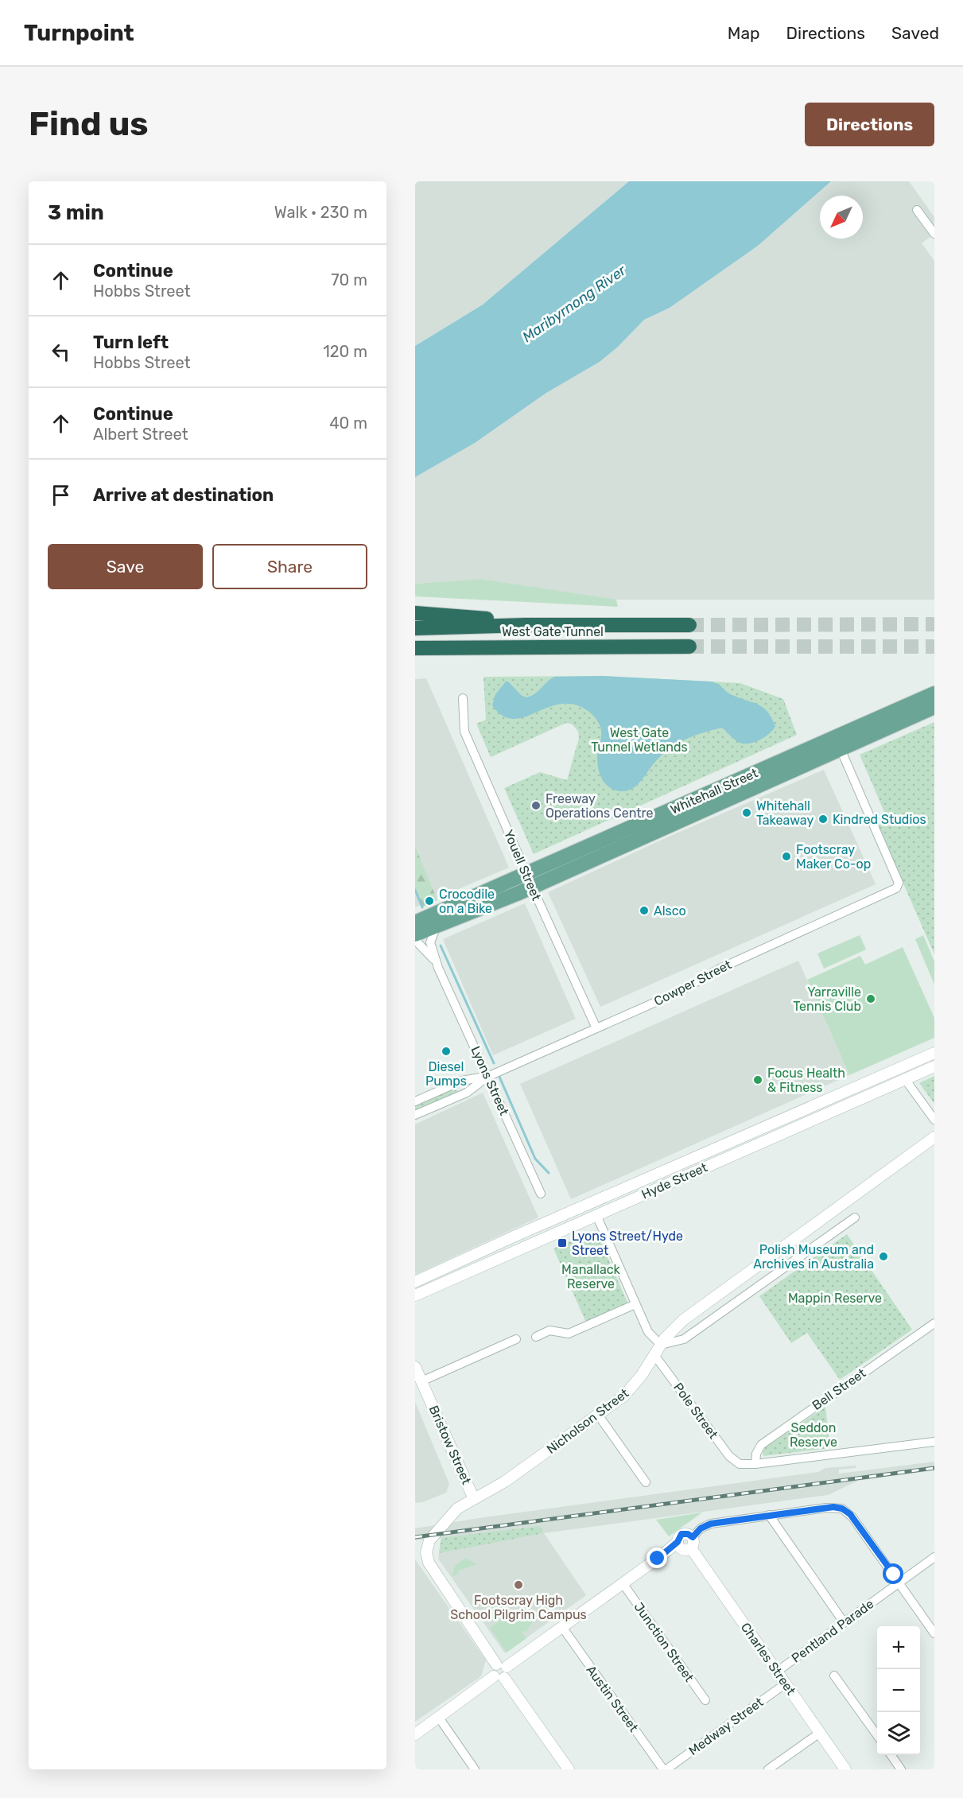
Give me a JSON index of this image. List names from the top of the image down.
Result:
{
  "streets": {
    "highway": ["West Gate Tunnel"],
    "main road": ["Whitehall Street"],
    "street": [
      "Youell Street",
      "Cowper Street",
      "Lyons Street",
      "Hyde Street",
      "Bell Street",
      "Pole Street",
      "Nicholson Street",
      "Bristow Street",
      "Pentland Parade",
      "Junction Street",
      "Charles Street",
      "Austin Street",
      "Medway Street"
    ]
  },
  "crossings": [
    ["Whitehall Street", "Youell Street"],
    ["Whitehall Street", "Cowper Street"],
    ["Whitehall Street", "Lyons Street"],
    ["Youell Street", "Cowper Street"],
    ["Cowper Street", "Lyons Street"],
    ["Bell Street", "Pole Street"],
    ["Pole Street", "Nicholson Street"],
    ["Nicholson Street", "Bristow Street"],
    ["Pentland Parade", "Charles Street"],
    ["Charles Street", "Medway Street"],
    ["Austin Street", "Medway Street"]
  ],
  "water": ["Maribyrnong River"],
  "parks": [
    "West Gate Tunnel Wetlands",
    "Manallack Reserve",
    "Mappin Reserve",
    "Seddon Reserve"
  ],
  "places": {
    "other": [
      "Freeway Operations Centre",
      "Whitehall Takeaway",
      "Kindred Studios",
      "Footscray Maker Co-op",
      "Crocodile on a Bike",
      "Alsco",
      "Yarraville Tennis Club",
      "Diesel Pumps",
      "Focus Health & Fitness",
      "Polish Museum and Archives in Australia",
      "Footscray High School Pilgrim Campus"
    ],
    "transit": ["Lyons Street/Hyde Street"]
  },
  "north": "bottom left",
  "page": {
    "header": "Turnpoint",
    "nav": ["Map", "Directions", "Saved"],
    "buttons": [
      "Directions",
      ["Save", "Share"]
    ],
    "title": "Find us",
    "heading": ["3 min", "Walk · 230 m"],
    "list": [
      ["Continue", "Hobbs Street", "70 m"],
      ["Turn left", "Hobbs Street", "120 m"],
      ["Continue", "Albert Street", "40 m"],
      "Arrive at destination"
    ],
    "map_buttons": ["+", "−"]
  }
}
